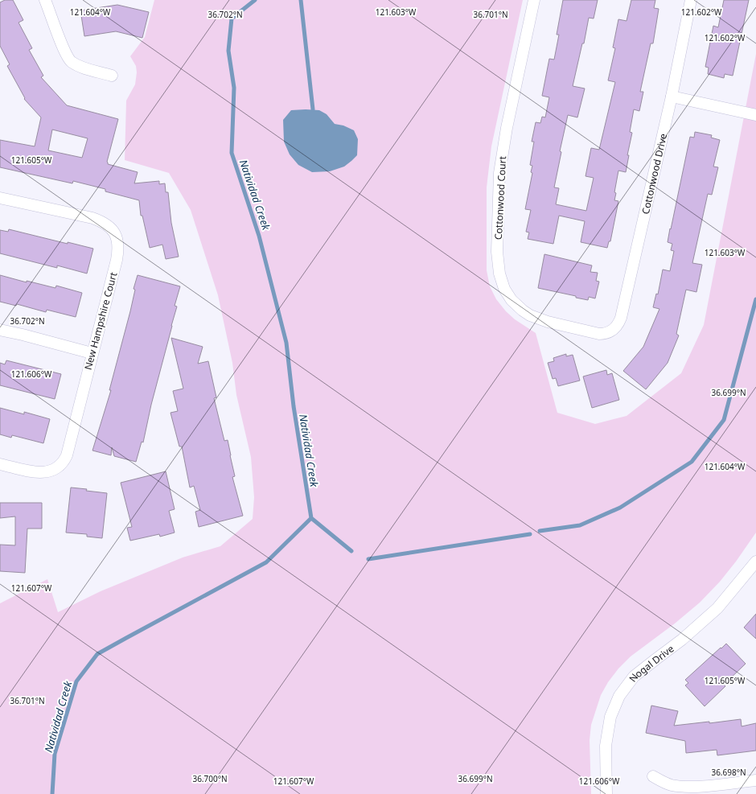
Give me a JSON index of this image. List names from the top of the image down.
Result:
{
  "streets": {
    "street": [
      "Cottonwood Drive",
      "Cottonwood Court",
      "New Hampshire Court",
      "Nogal Drive"
    ]
  },
  "crossings": [
    ["Cottonwood Drive", "Cottonwood Court"]
  ],
  "water": ["Natividad Creek"],
  "coordinates": [
    "121.604°W",
    "121.603°W",
    "121.602°W",
    "36.702°N",
    "36.701°N",
    "121.605°W",
    "121.606°W",
    "36.699°N",
    "121.607°W",
    "36.698°N",
    "36.700°N"
  ]
}
